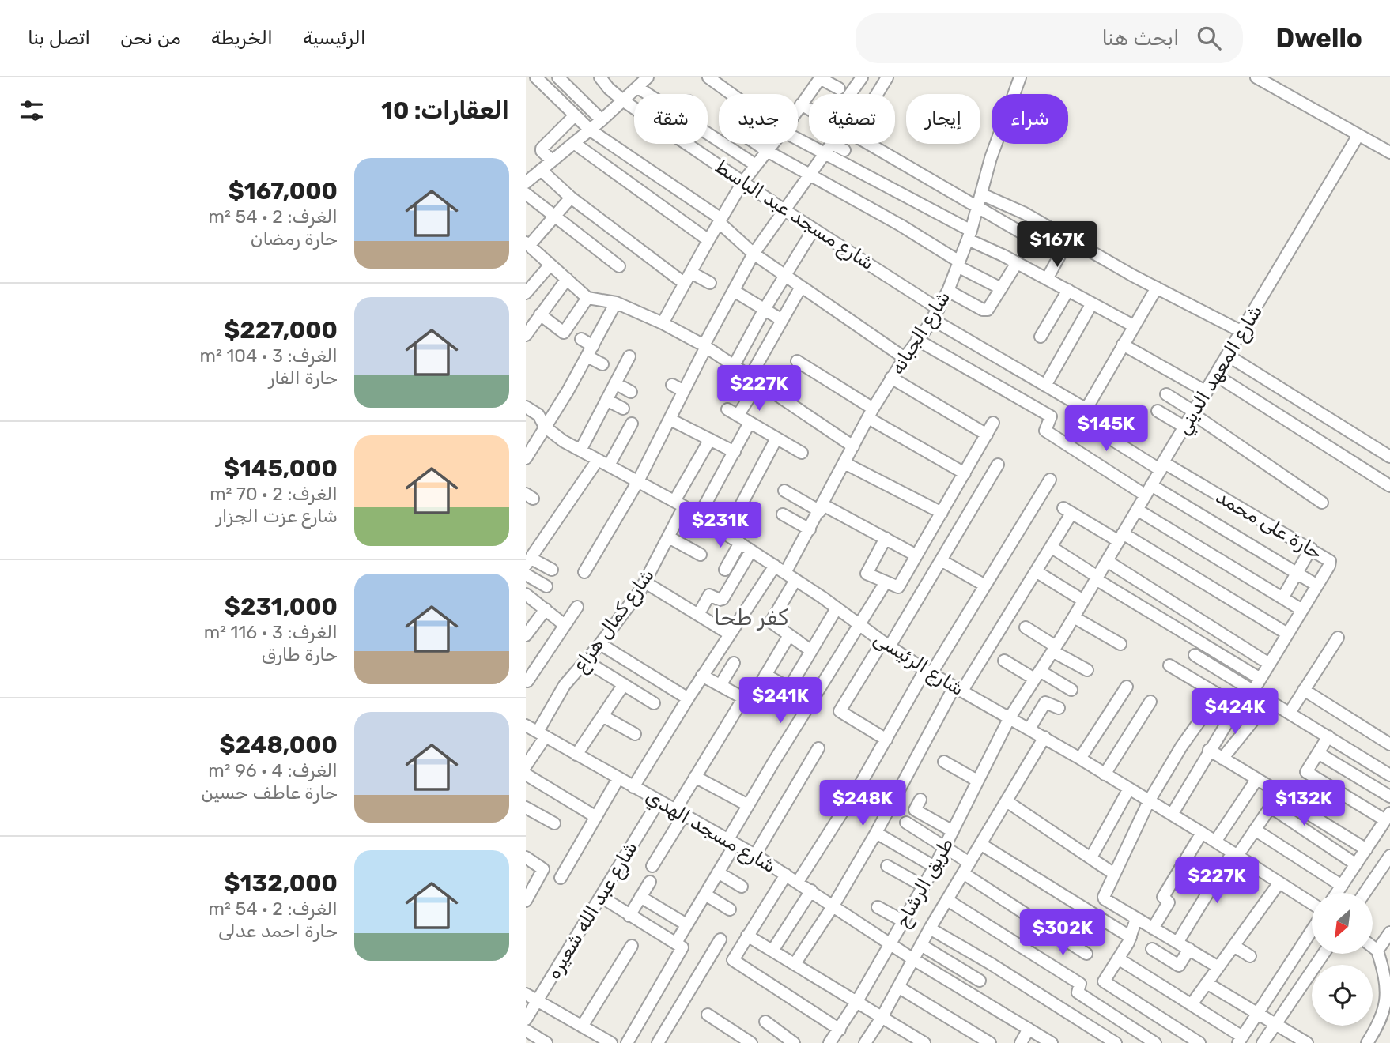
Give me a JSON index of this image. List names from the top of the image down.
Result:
{
  "streets": {
    "street": [
      "شارع مسجد عبد الباسط",
      "شارع الجبانه",
      "شارع المعهد الديني",
      "حارة على محمد",
      "شارع كمال هزاع",
      "شارع الرئيسى",
      "شارع مسجد الهدي",
      "طريق الرشاح",
      "شارع عبد الله شعيره"
    ]
  },
  "crossings": [
    ["شارع مسجد عبد الباسط", "شارع الجبانه"],
    ["شارع الجبانه", "حارة على محمد"],
    ["شارع الجبانه", "شارع الرئيسى"],
    ["شارع المعهد الديني", "حارة على محمد"],
    ["شارع المعهد الديني", "شارع الرئيسى"],
    ["شارع المعهد الديني", "طريق الرشاح"],
    ["شارع كمال هزاع", "شارع الرئيسى"],
    ["شارع كمال هزاع", "شارع مسجد الهدي"],
    ["شارع الرئيسى", "طريق الرشاح"],
    ["شارع مسجد الهدي", "طريق الرشاح"],
    ["شارع مسجد الهدي", "شارع عبد الله شعيره"]
  ],
  "districts": ["كفر طحا"],
  "north": "bottom left",
  "page": {
    "header": "Dwello",
    "search": "ابحث هنا",
    "nav": [
      "الرئيسية",
      "الخريطة",
      "من نحن",
      "اتصل بنا"
    ],
    "heading": "العقارات: 10",
    "chip": [
      "شراء",
      "إيجار",
      "تصفية",
      "جديد",
      "شقة"
    ],
    "list": [
      {
        "name": "$167,000",
        "note": "الغرف: 2 · 54 m² · حارة رمضان"
      },
      {
        "name": "$227,000",
        "note": "الغرف: 3 · 104 m² · حارة الفار"
      },
      {
        "name": "$145,000",
        "note": "الغرف: 2 · 70 m² · شارع عزت الجزار"
      },
      {
        "name": "$231,000",
        "note": "الغرف: 3 · 116 m² · حارة طارق"
      },
      {
        "name": "$248,000",
        "note": "الغرف: 4 · 96 m² · حارة عاطف حسين"
      },
      {
        "name": "$132,000",
        "note": "الغرف: 2 · 54 m² · حارة احمد عدلى"
      }
    ],
    "price": [
      "$167K",
      "$227K",
      "$145K",
      "$231K",
      "$241K",
      "$424K",
      "$248K",
      "$132K",
      "$227K",
      "$302K"
    ]
  }
}
